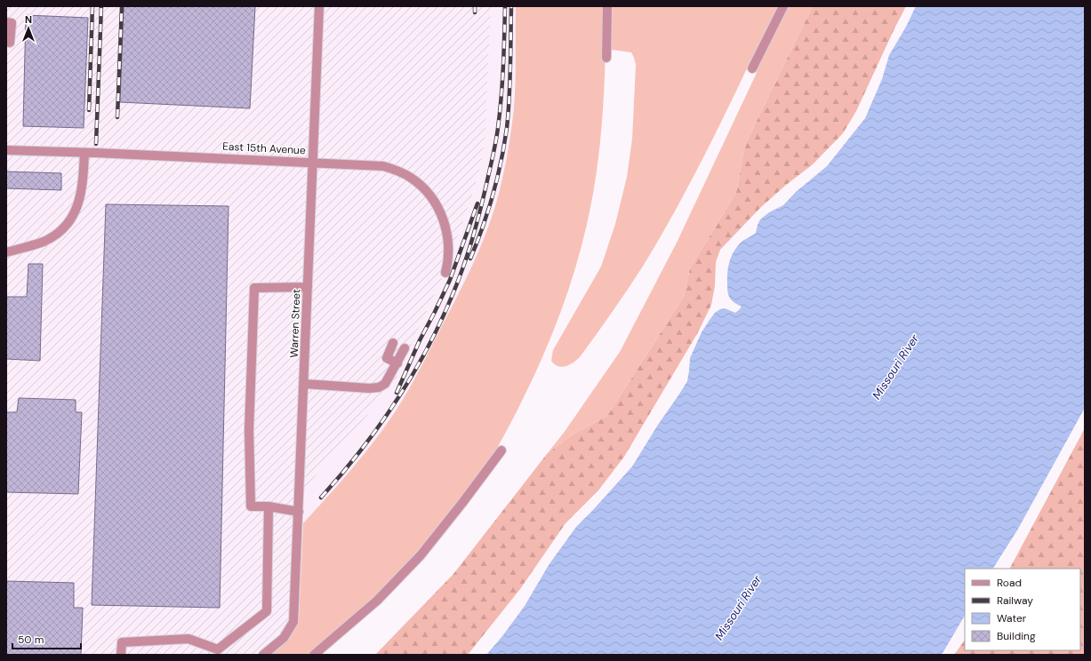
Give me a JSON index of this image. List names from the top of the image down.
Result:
{
  "streets": {
    "street": ["East 15th Avenue", "Warren Street"]
  },
  "crossings": [
    ["East 15th Avenue", "Warren Street"]
  ],
  "water": ["Missouri River"],
  "legend": [
    "Road",
    "Railway",
    "Water",
    "Building"
  ],
  "scale_bar": "50 m",
  "north": "top"
}
